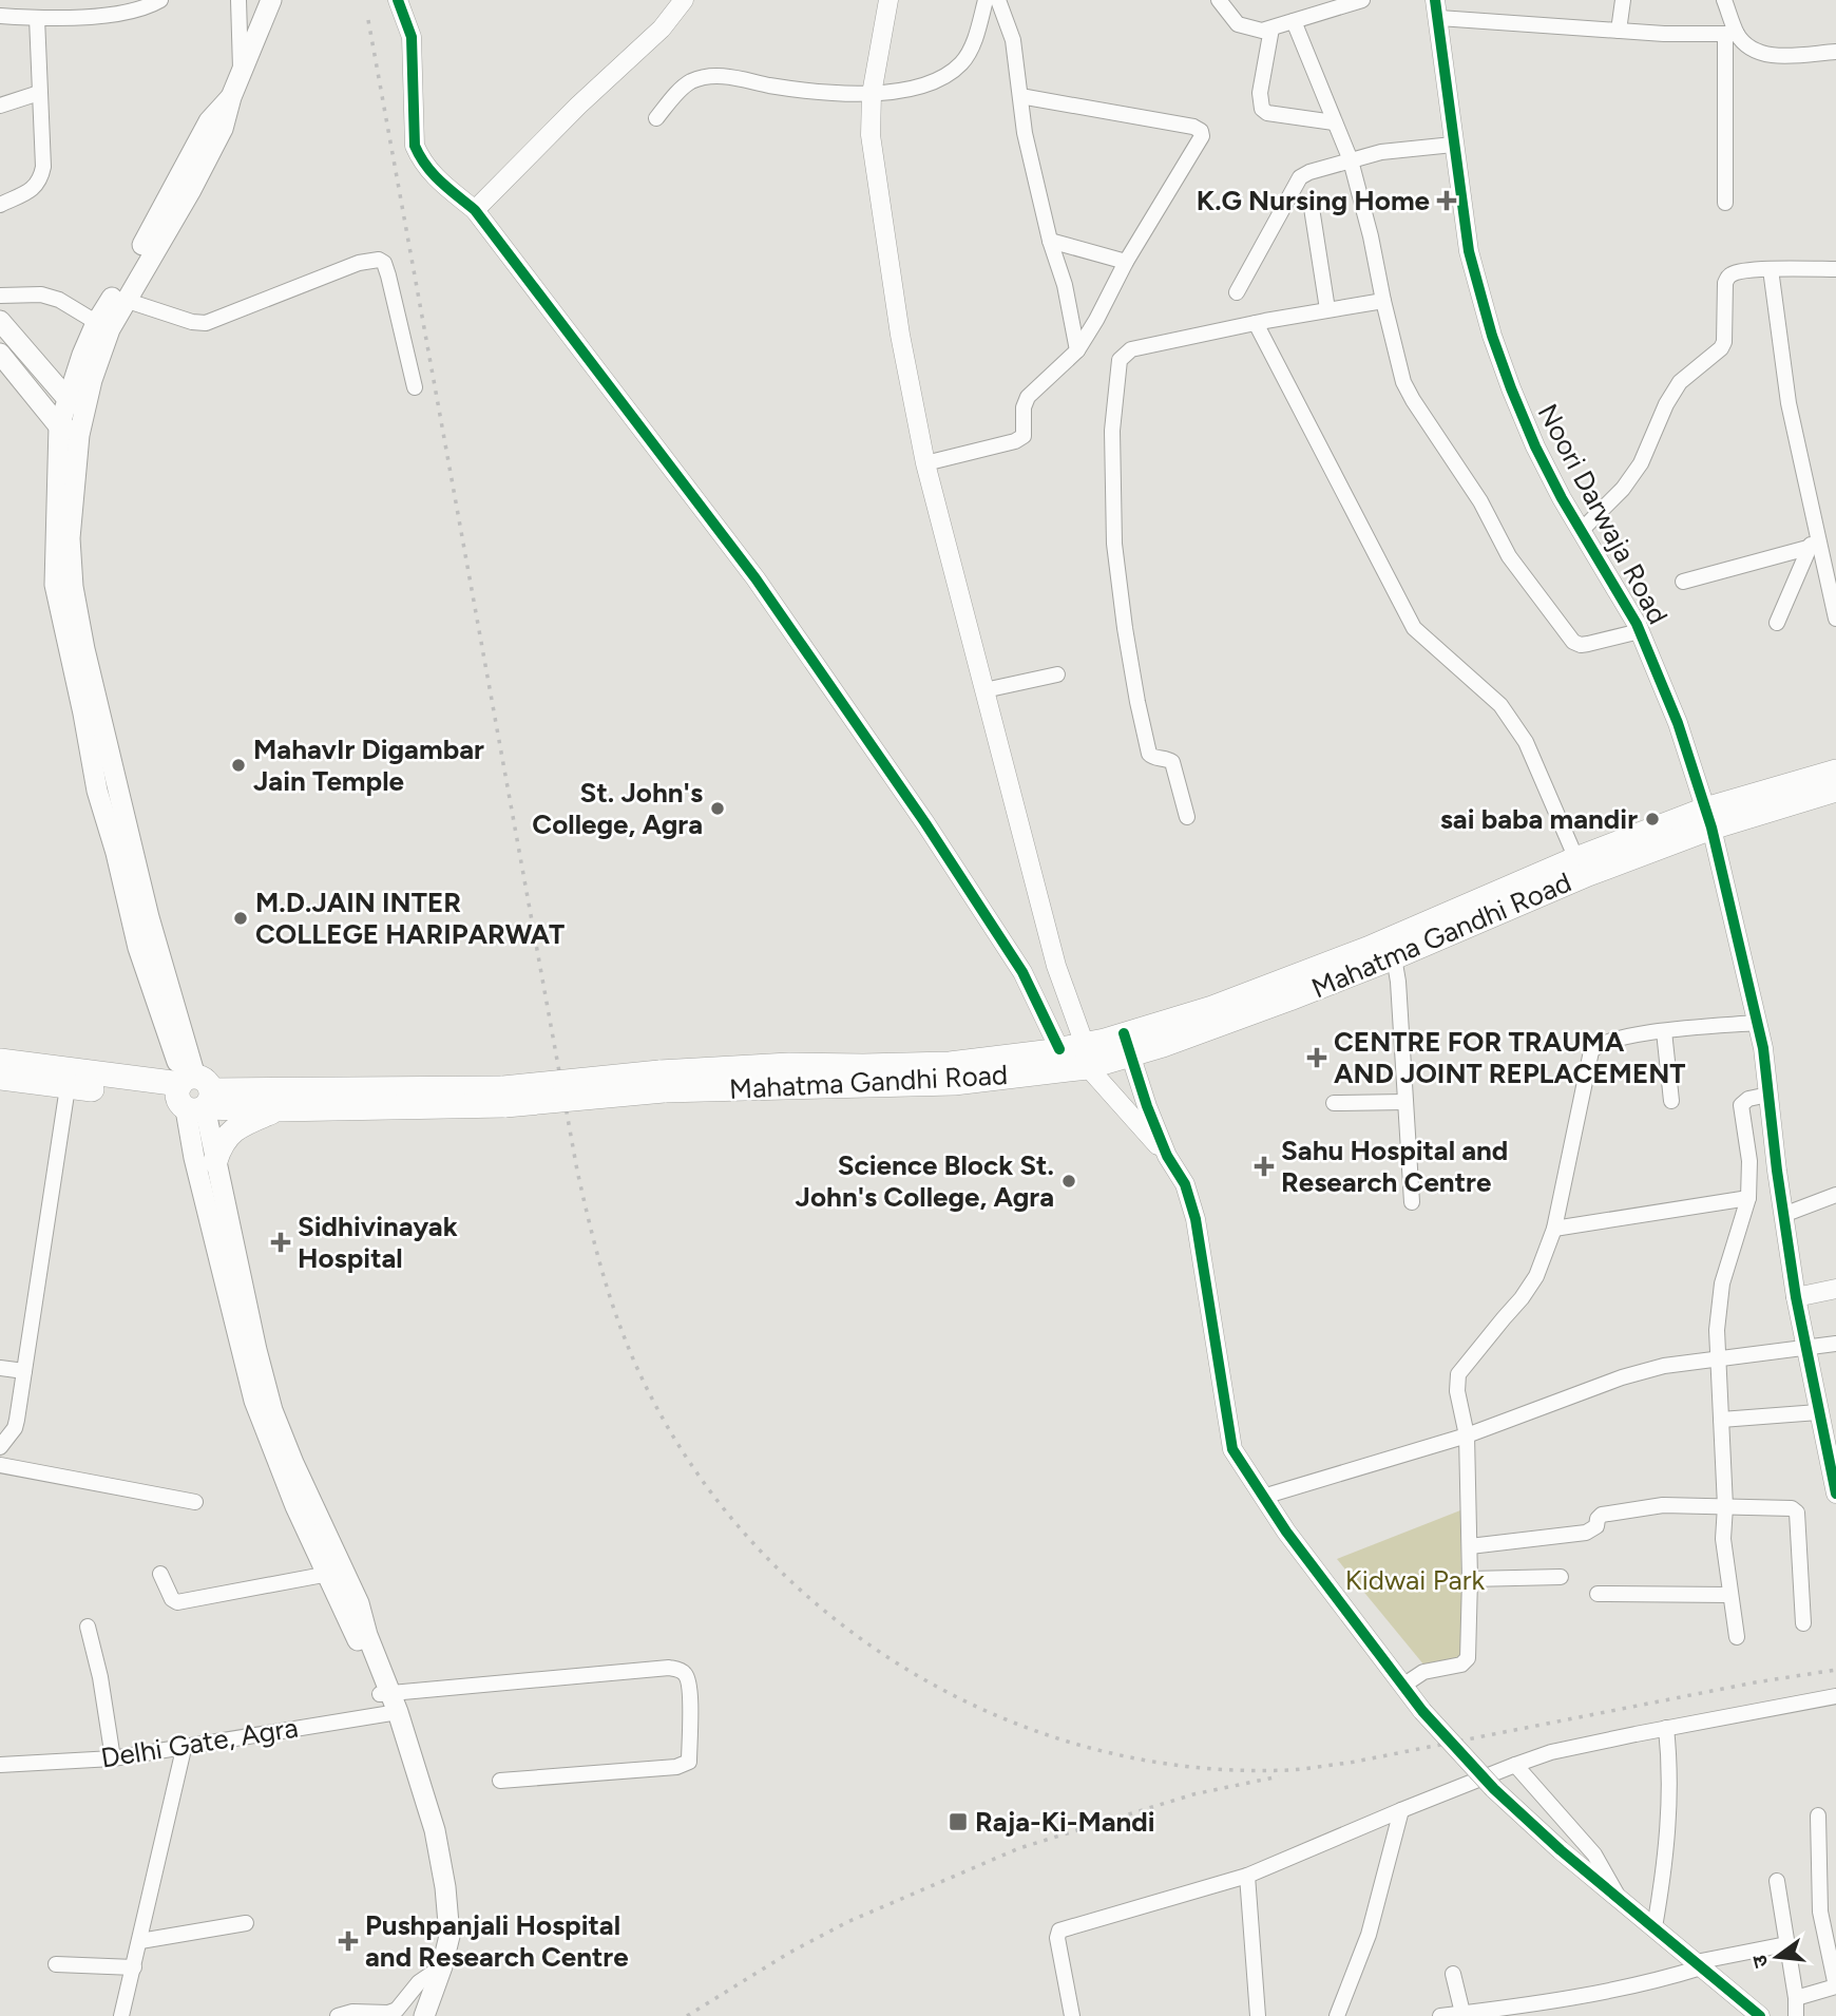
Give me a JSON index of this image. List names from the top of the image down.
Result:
{
  "streets": {
    "highway": ["Mahatma Gandhi Road"],
    "street": ["Noori Darwaja Road", "Delhi Gate, Agra"]
  },
  "crossings": [
    ["Noori Darwaja Road", "Mahatma Gandhi Road"]
  ],
  "parks": ["Kidwai Park"],
  "places": {
    "health": [
      "K.G Nursing Home",
      "CENTRE FOR TRAUMA AND JOINT REPLACEMENT",
      "Sahu Hospital and Research Centre",
      "Sidhivinayak Hospital",
      "Pushpanjali Hospital and Research Centre"
    ],
    "other": [
      "MahavIr Digambar Jain Temple",
      "St. John's College, Agra",
      "sai baba mandir",
      "M.D.JAIN INTER COLLEGE HARIPARWAT",
      "Science Block St. John's College, Agra"
    ],
    "transit": ["Raja-Ki-Mandi"]
  },
  "north": "left"
}
